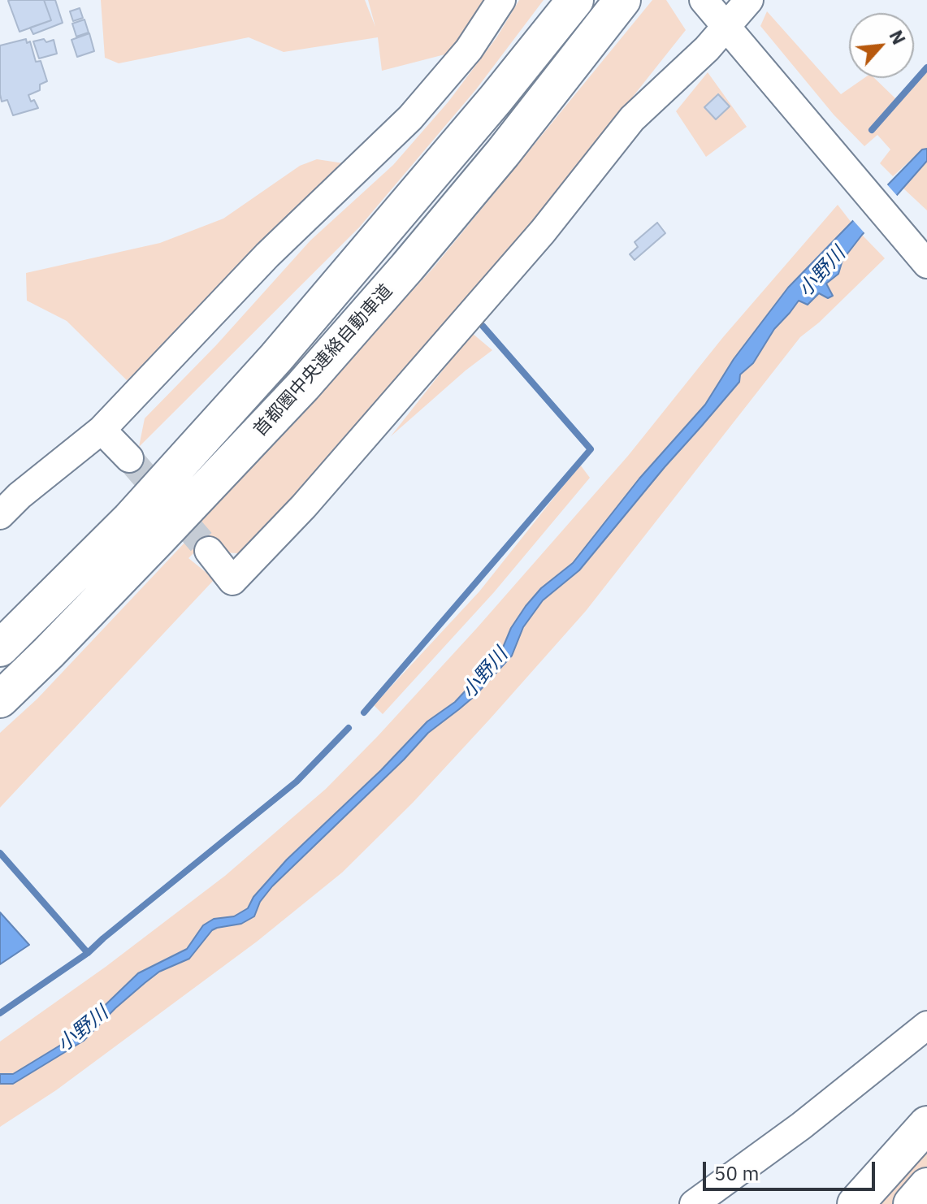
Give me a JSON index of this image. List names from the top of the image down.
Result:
{
  "streets": {
    "main road": ["首都圏中央連絡自動車道"]
  },
  "water": ["小野川"],
  "scale_bar": "50 m",
  "north": "top right"
}
